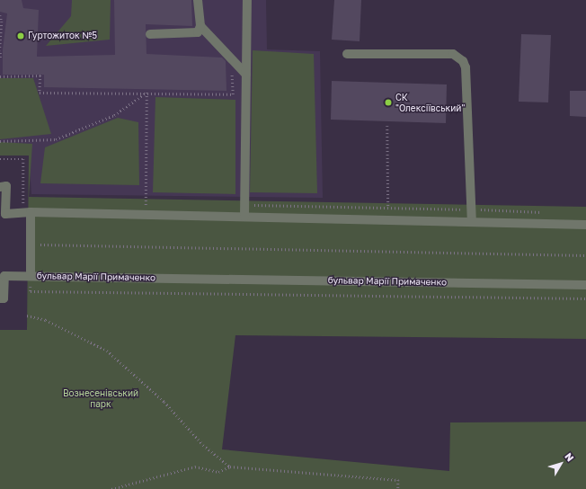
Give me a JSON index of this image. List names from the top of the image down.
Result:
{
  "streets": {
    "street": ["бульвар Марії Примаченко"]
  },
  "parks": ["Вознесенівський парк"],
  "places": ["Гуртожиток №5", "СК \"Олексіївський\""],
  "north": "top right"
}
